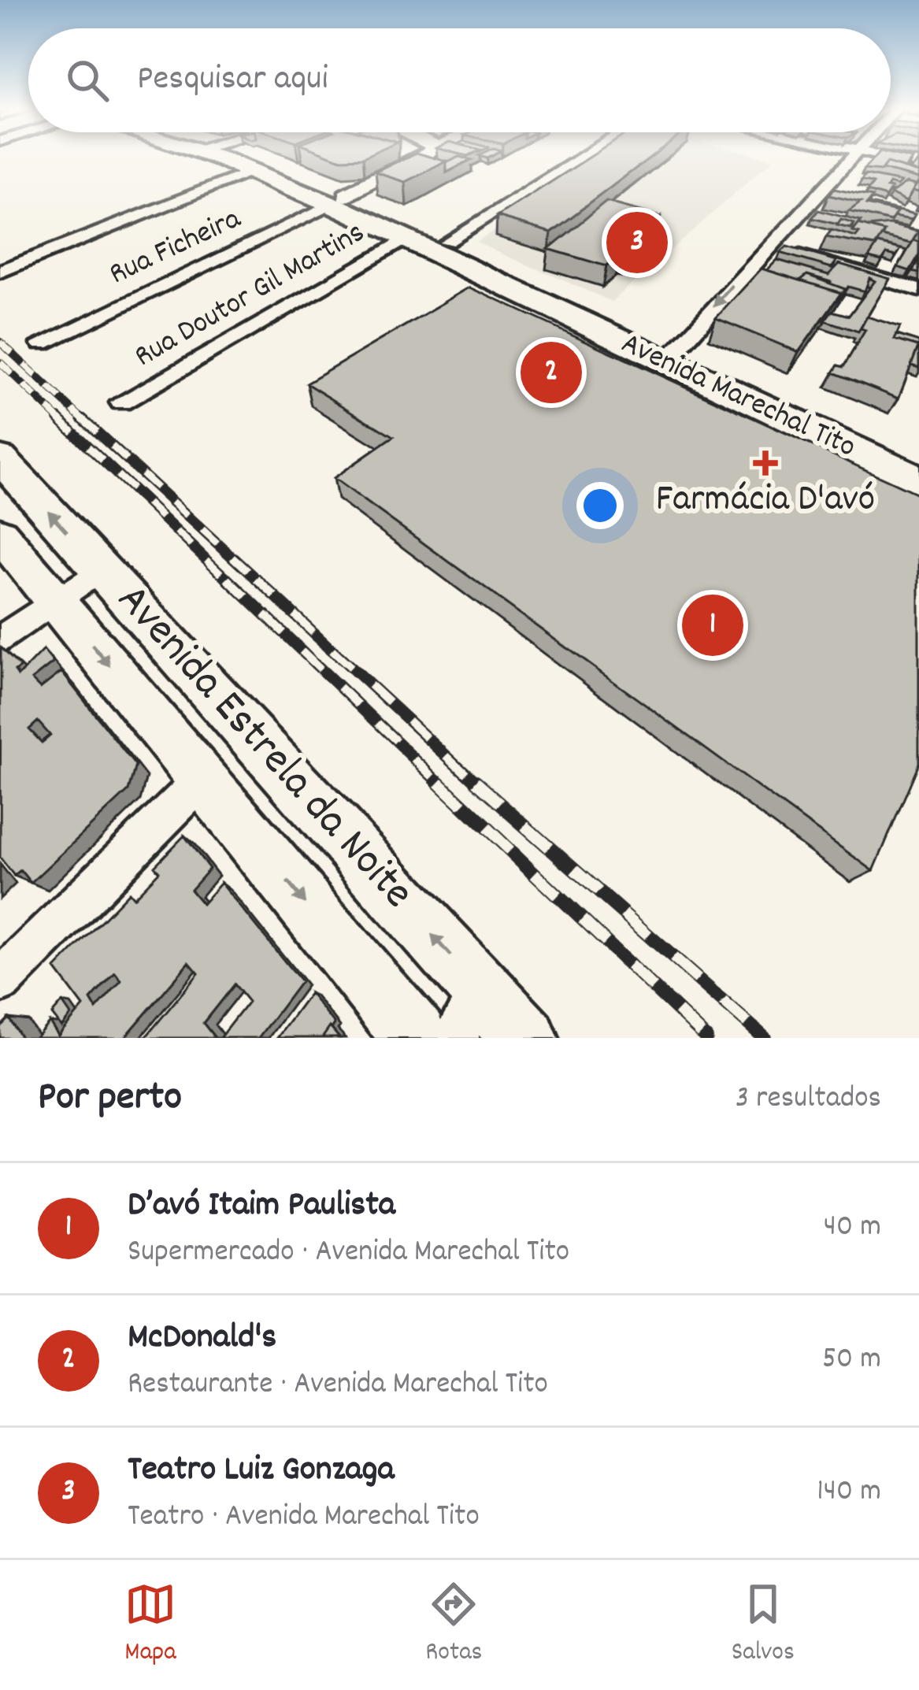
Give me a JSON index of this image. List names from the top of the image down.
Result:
{
  "streets": {
    "main road": ["Avenida Marechal Tito"],
    "street": ["Rua Ficheira", "Rua Doutor Gil Martins", "Avenida Estrela da Noite"]
  },
  "crossings": [
    ["Rua Ficheira", "Avenida Marechal Tito"],
    ["Rua Doutor Gil Martins", "Avenida Marechal Tito"]
  ],
  "places": {
    "health": ["Farmácia D'avó"]
  },
  "page": {
    "search": "Pesquisar aqui",
    "pins": ["3", "2", "1"],
    "heading": ["Por perto", "3 resultados"],
    "list": [
      {
        "mark": "1",
        "name": "D’avó Itaim Paulista",
        "note": "Supermercado · Avenida Marechal Tito",
        "value": "40 m"
      },
      {
        "mark": "2",
        "name": "McDonald's",
        "note": "Restaurante · Avenida Marechal Tito",
        "value": "50 m"
      },
      {
        "mark": "3",
        "name": "Teatro Luiz Gonzaga",
        "note": "Teatro · Avenida Marechal Tito",
        "value": "140 m"
      }
    ],
    "nav": ["Mapa", "Rotas", "Salvos"]
  }
}
